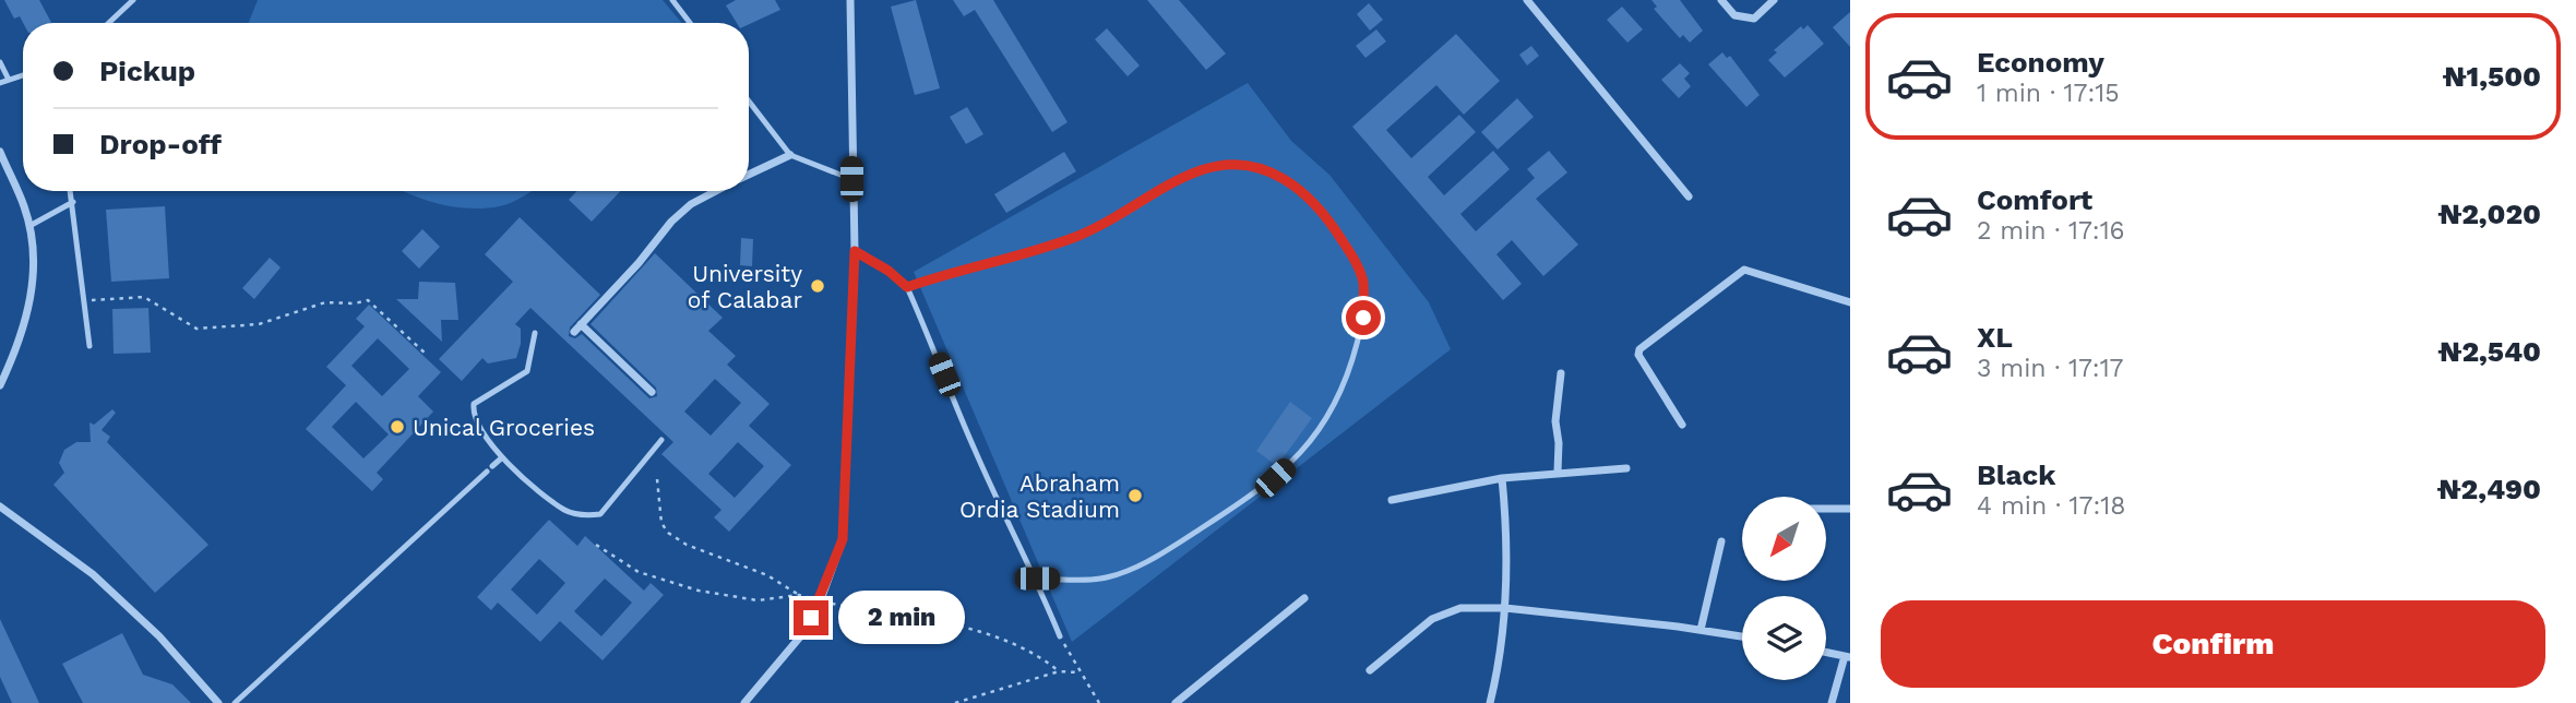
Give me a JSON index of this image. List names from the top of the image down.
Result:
{
  "places": ["University of Calabar", "Unical Groceries", "Abraham Ordia Stadium"],
  "north": "bottom left",
  "page": {
    "list": [
      {
        "name": "Economy",
        "note": "1 min · 17:15",
        "value": "₦1,500"
      },
      {
        "name": "Comfort",
        "note": "2 min · 17:16",
        "value": "₦2,020"
      },
      {
        "name": "XL",
        "note": "3 min · 17:17",
        "value": "₦2,540"
      },
      {
        "name": "Black",
        "note": "4 min · 17:18",
        "value": "₦2,490"
      }
    ],
    "banner": ["Pickup", "Drop-off"],
    "buttons": "Confirm",
    "bubble": "2 min"
  }
}
